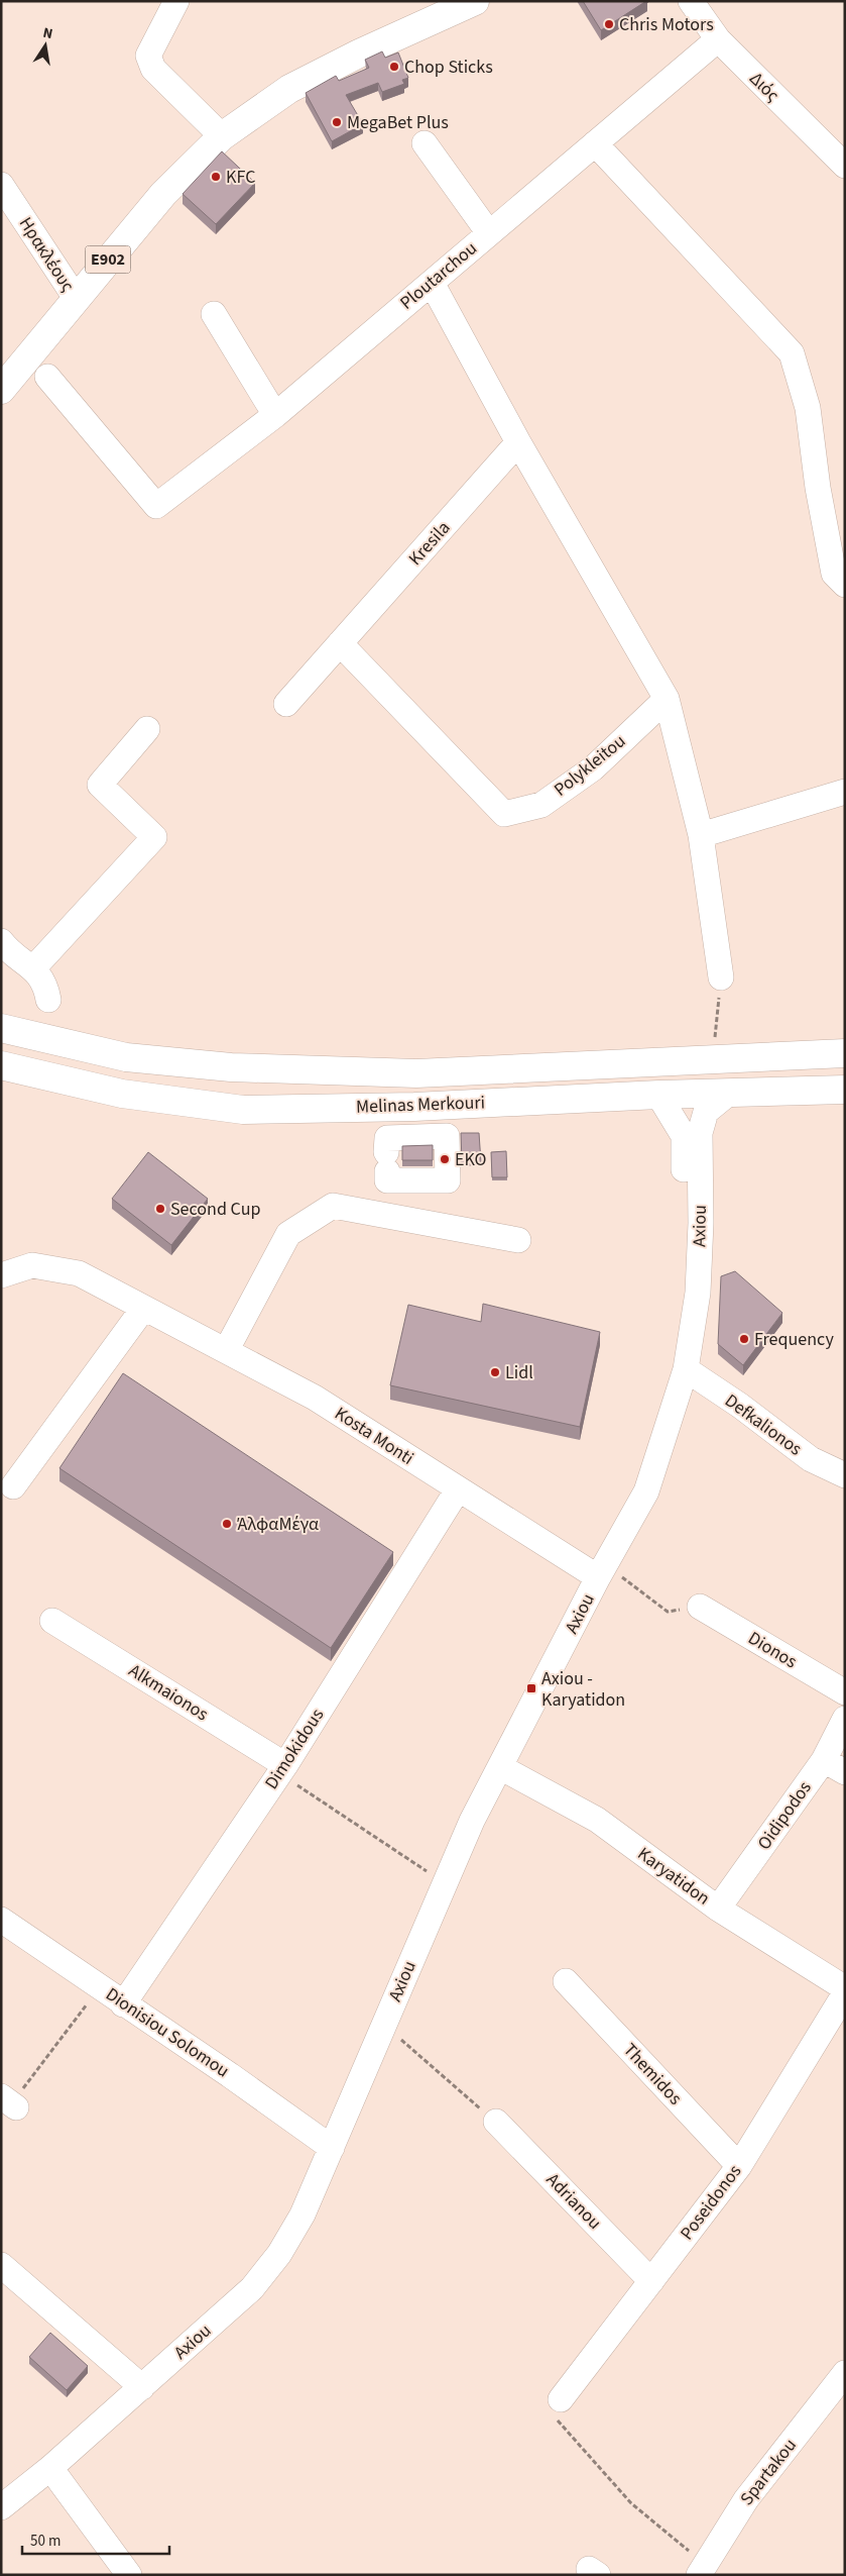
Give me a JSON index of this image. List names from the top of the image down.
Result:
{
  "streets": {
    "main road": ["E902", "Melinas Merkouri"],
    "street": [
      "Διός",
      "Ηρακλέους",
      "Ploutarchou",
      "Kresila",
      "Polykleitou",
      "Axiou",
      "Defkalionos",
      "Kosta Monti",
      "Dionos",
      "Alkmaionos",
      "Dimokidous",
      "Oidipodos",
      "Karyatidon",
      "Dionisiou Solomou",
      "Themidos",
      "Adrianou",
      "Poseidonos",
      "Spartakou"
    ]
  },
  "crossings": [
    ["Διός", "Ploutarchou"],
    ["Ηρακλέους", "E902"],
    ["Kresila", "Polykleitou"],
    ["Melinas Merkouri", "Axiou"],
    ["Axiou", "Defkalionos"],
    ["Axiou", "Kosta Monti"],
    ["Axiou", "Karyatidon"],
    ["Axiou", "Dionisiou Solomou"],
    ["Kosta Monti", "Dimokidous"],
    ["Alkmaionos", "Dimokidous"],
    ["Dimokidous", "Dionisiou Solomou"],
    ["Oidipodos", "Karyatidon"],
    ["Themidos", "Poseidonos"],
    ["Adrianou", "Poseidonos"]
  ],
  "places": {
    "other": [
      "Chris Motors",
      "Chop Sticks",
      "MegaBet Plus",
      "KFC",
      "EKO",
      "Second Cup",
      "Frequency",
      "Lidl",
      "ΆλφαΜέγα"
    ],
    "transit": ["Axiou - Karyatidon"]
  },
  "scale_bar": "50 m",
  "north": "top"
}
